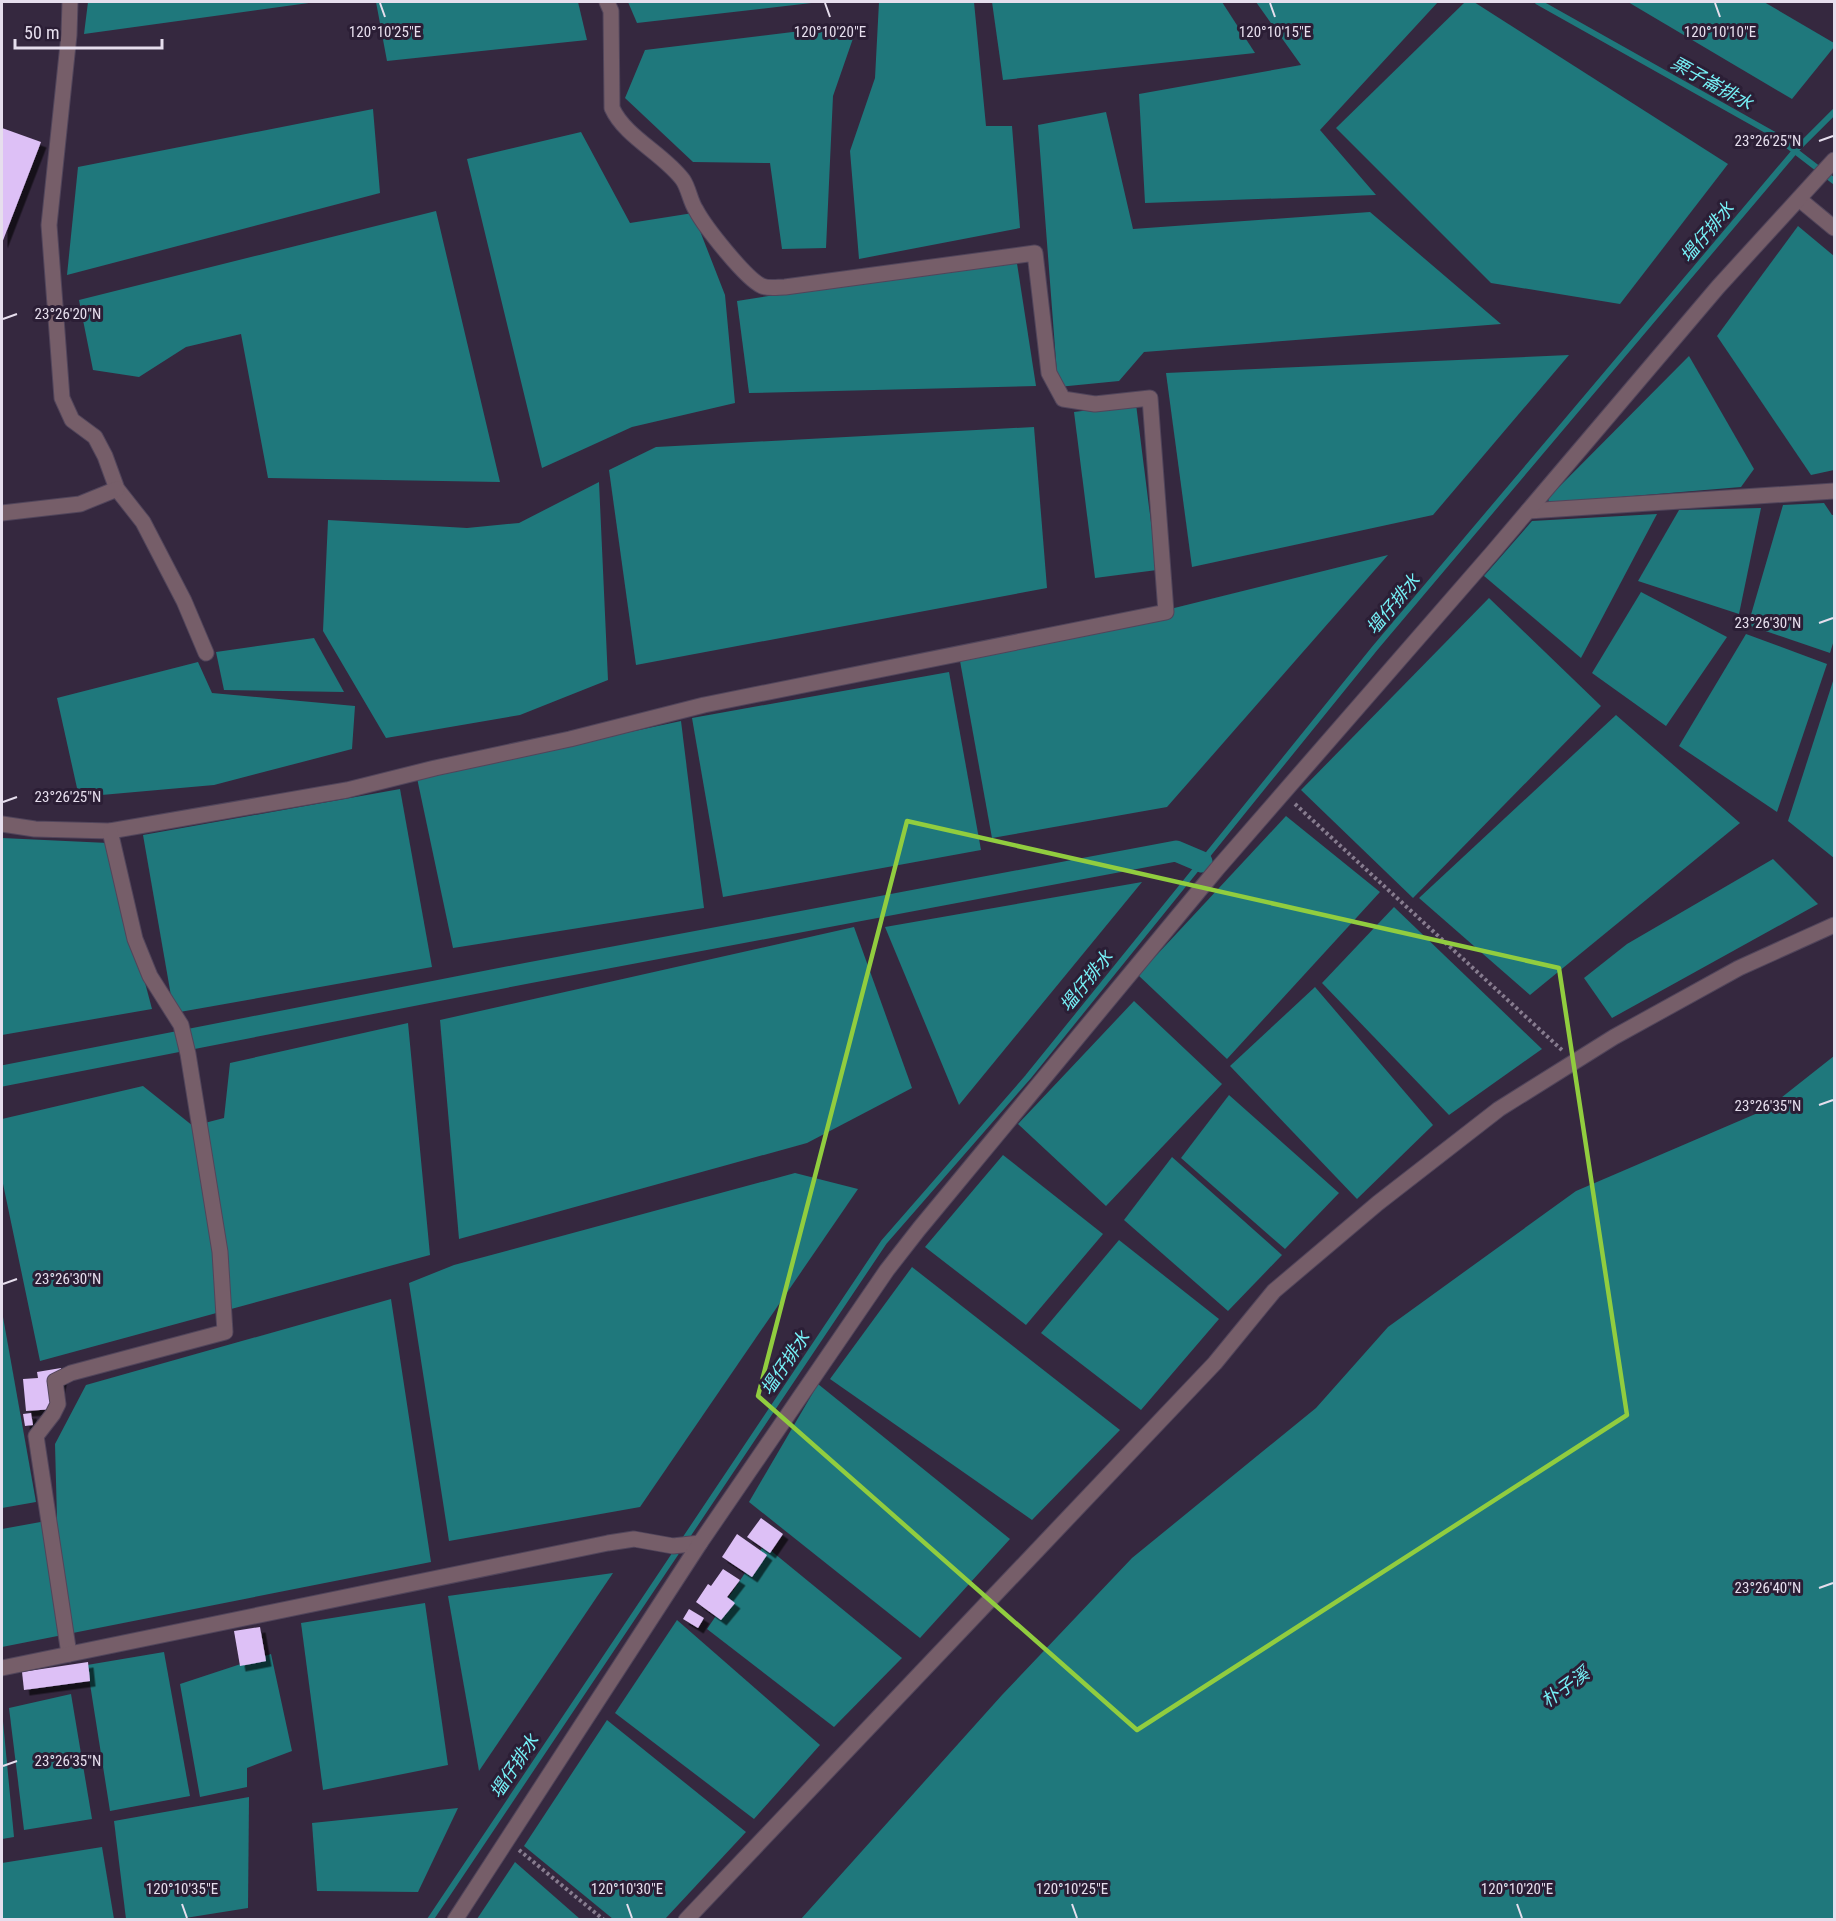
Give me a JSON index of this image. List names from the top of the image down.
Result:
{
  "water": ["栗子崙排水", "塭仔排水", "朴子溪"],
  "scale_bar": "50 m",
  "coordinates": [
    "120°10'10\"E",
    "120°10'25\"E",
    "120°10'20\"E",
    "120°10'15\"E",
    "23°26'25\"N",
    "23°26'20\"N",
    "23°26'30\"N",
    "23°26'35\"N",
    "23°26'40\"N",
    "120°10'35\"E",
    "120°10'30\"E"
  ]
}
